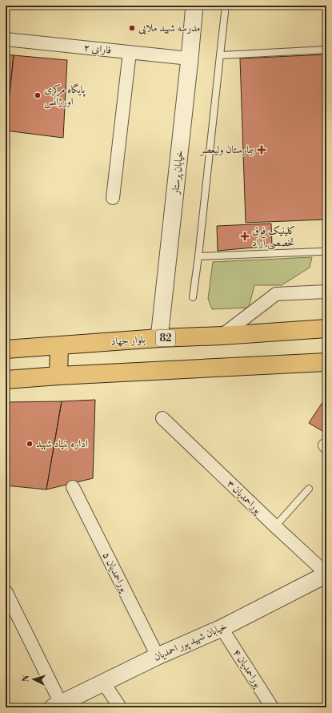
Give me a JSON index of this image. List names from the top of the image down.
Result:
{
  "streets": {
    "main road": ["82", "بلوار جهاد"],
    "street": [
      "فارابی ۲",
      "خیابان پرستار",
      "پوراحمدیان ۳",
      "پوراحمدیان ۵",
      "خیابان شهید پور احمدیان",
      "پوراحمدیان ۴"
    ]
  },
  "crossings": [
    ["فارابی ۲", "خیابان پرستار"],
    ["خیابان پرستار", "بلوار جهاد"],
    ["پوراحمدیان ۳", "خیابان شهید پور احمدیان"],
    ["پوراحمدیان ۵", "خیابان شهید پور احمدیان"],
    ["خیابان شهید پور احمدیان", "پوراحمدیان ۴"]
  ],
  "places": {
    "other": ["مدرسه شهید ملایی", "پایگاه مرکزی اورژانس", "اداره بنیاد شهید"],
    "health": ["بیمارستان ولیعصر", "کلینیک فوق تخصصی آراد"]
  },
  "north": "left"
}
